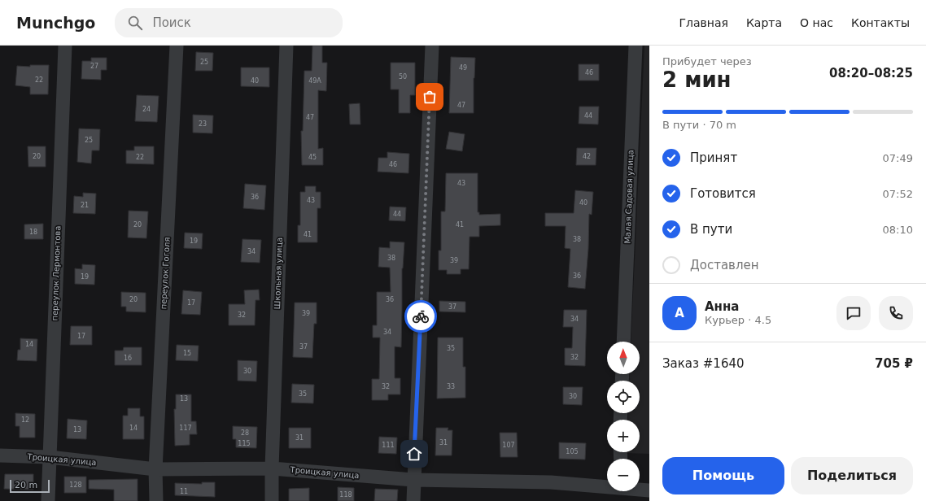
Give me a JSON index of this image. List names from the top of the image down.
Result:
{
  "streets": {
    "street": [
      "Малая Садовая улица",
      "переулок Лермонтова",
      "переулок Гоголя",
      "Школьная улица",
      "Троицкая улица"
    ]
  },
  "crossings": [
    ["переулок Лермонтова", "Троицкая улица"],
    ["переулок Гоголя", "Троицкая улица"],
    ["Школьная улица", "Троицкая улица"]
  ],
  "house_numbers": [
    "25",
    "27",
    "49",
    "46",
    "50",
    "22",
    "40",
    "49А",
    "47",
    "24",
    "44",
    "47",
    "23",
    "25",
    "20",
    "42",
    "22",
    "45",
    "46",
    "43",
    "36",
    "43",
    "40",
    "21",
    "44",
    "20",
    "41",
    "18",
    "41",
    "38",
    "19",
    "34",
    "38",
    "39",
    "36",
    "19",
    "20",
    "36",
    "17",
    "37",
    "39",
    "32",
    "34",
    "34",
    "17",
    "14",
    "37",
    "35",
    "15",
    "32",
    "16",
    "30",
    "32",
    "33",
    "35",
    "30",
    "13",
    "12",
    "14",
    "117",
    "13",
    "28",
    "31",
    "31",
    "115",
    "111",
    "107",
    "105",
    "128",
    "11",
    "118"
  ],
  "scale_bar": "20 m",
  "north": "top",
  "page": {
    "header": "Munchgo",
    "search": "Поиск",
    "nav": [
      "Главная",
      "Карта",
      "О нас",
      "Контакты"
    ],
    "heading": ["2 мин", "Прибудет через", "08:20–08:25"],
    "panel": [
      "Анна",
      "Курьер · 4.5",
      "Заказ #1640",
      "705 ₽"
    ],
    "bar": "В пути · 70 m",
    "list": [
      ["Принят", "07:49"],
      ["Готовится", "07:52"],
      ["В пути", "08:10"],
      "Доставлен"
    ],
    "round": "А",
    "map_buttons": ["+", "−"],
    "buttons": ["Помощь", "Поделиться"],
    "scale": "20 m"
  }
}
